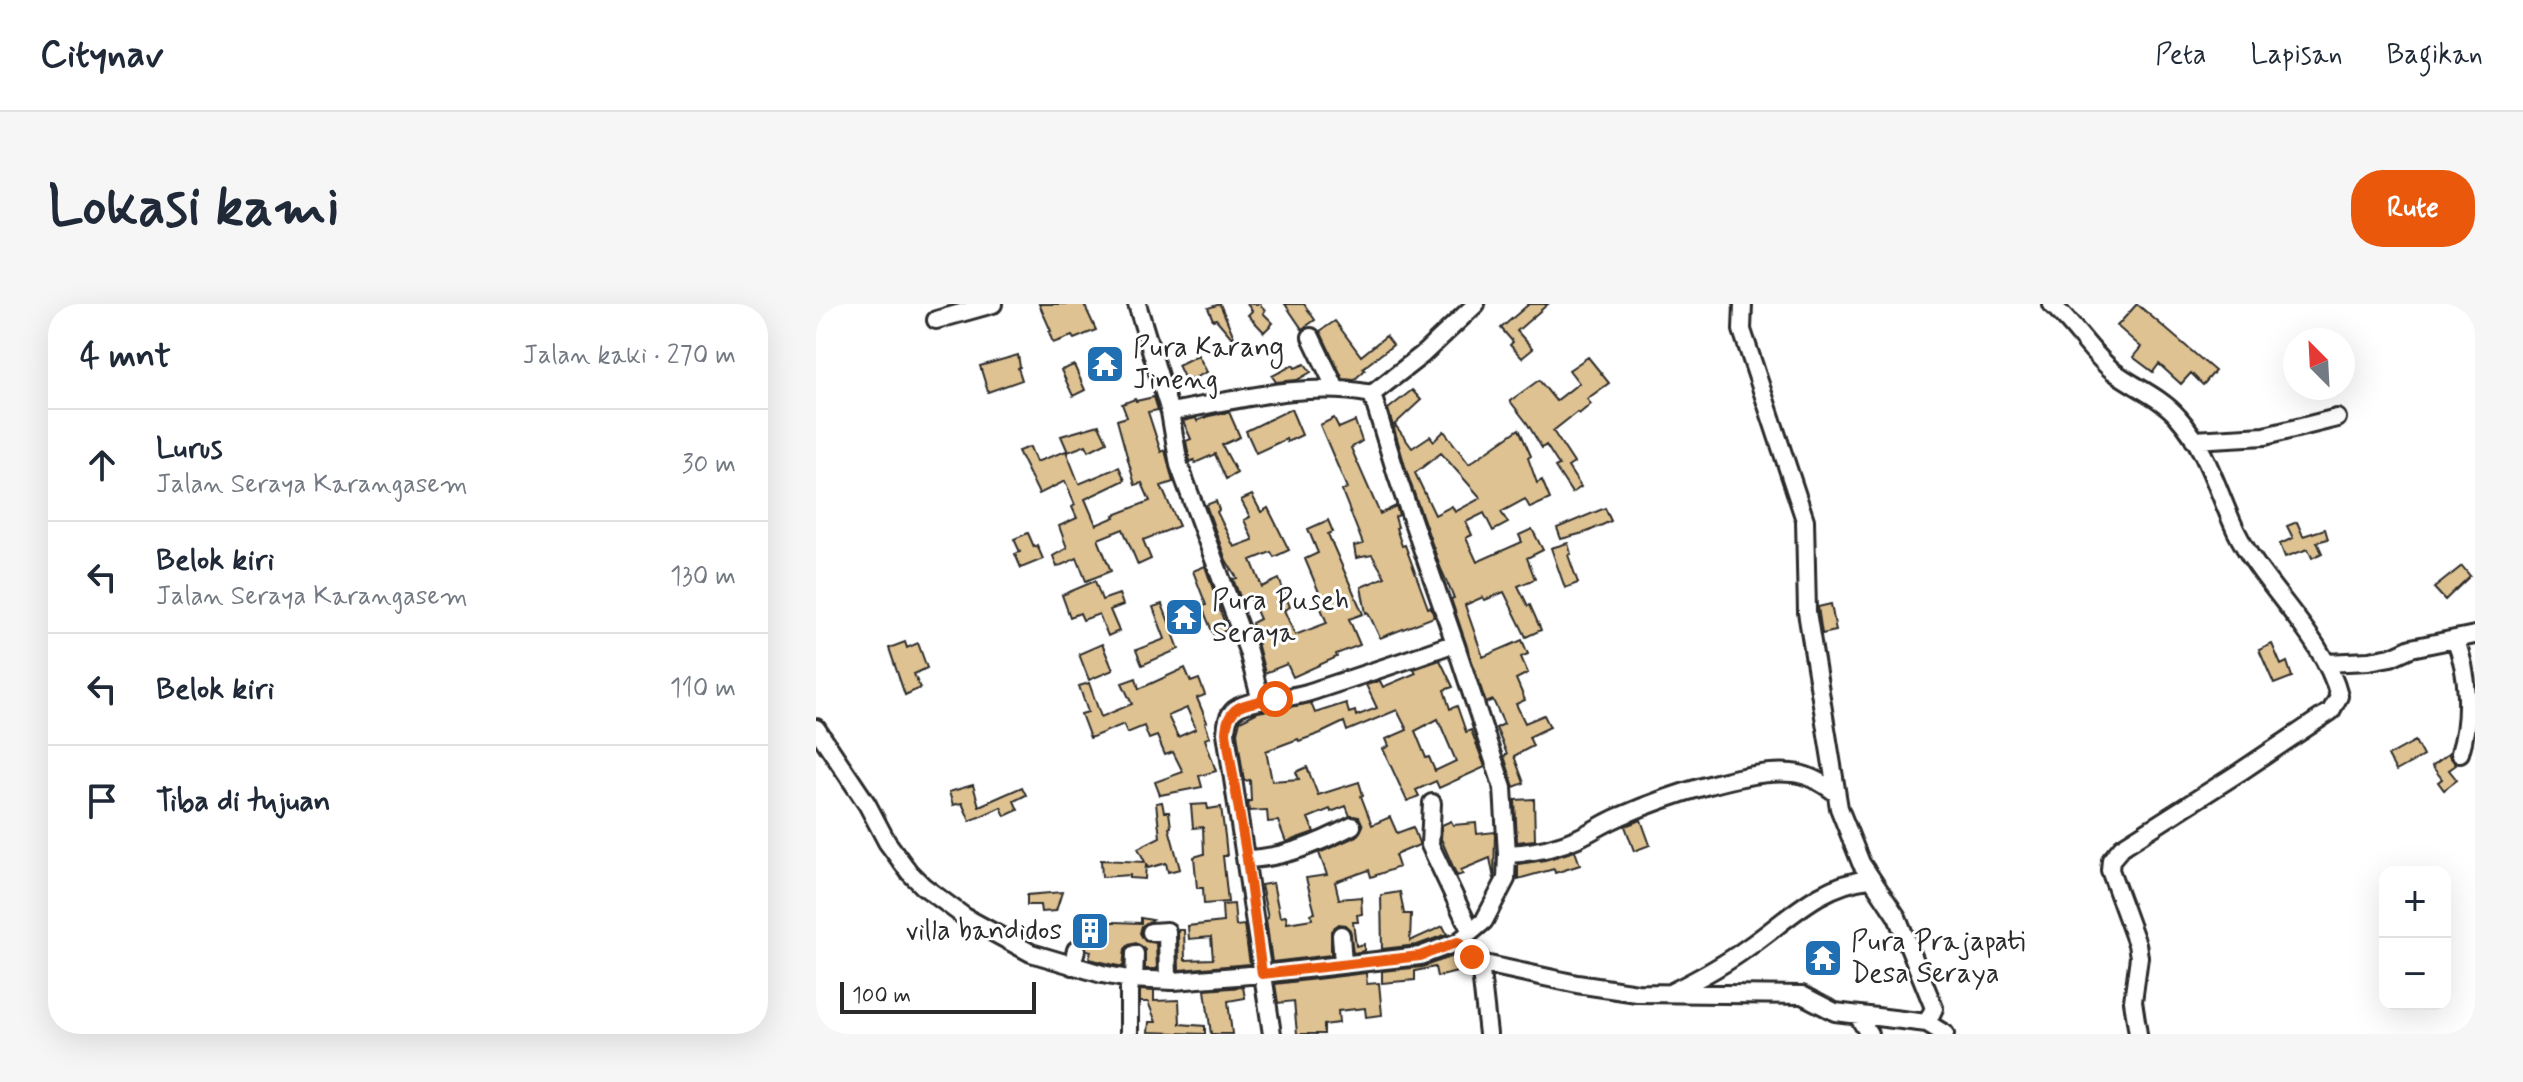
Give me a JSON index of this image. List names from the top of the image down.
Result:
{
  "places": {
    "temple": ["Pura Karang Jineng", "Pura Puseh Seraya", "Pura Prajapati Desa Seraya"],
    "building": ["villa bandidos"]
  },
  "scale_bar": "100 m",
  "north": "top left",
  "page": {
    "header": "Citynav",
    "nav": ["Peta", "Lapisan", "Bagikan"],
    "buttons": "Rute",
    "title": "Lokasi kami",
    "heading": ["4 mnt", "Jalan kaki · 270 m"],
    "list": [
      ["Lurus", "Jalan Seraya Karangasem", "30 m"],
      ["Belok kiri", "Jalan Seraya Karangasem", "130 m"],
      ["Belok kiri", "110 m"],
      "Tiba di tujuan"
    ],
    "map_buttons": ["+", "−"],
    "scale": "100 m"
  }
}
